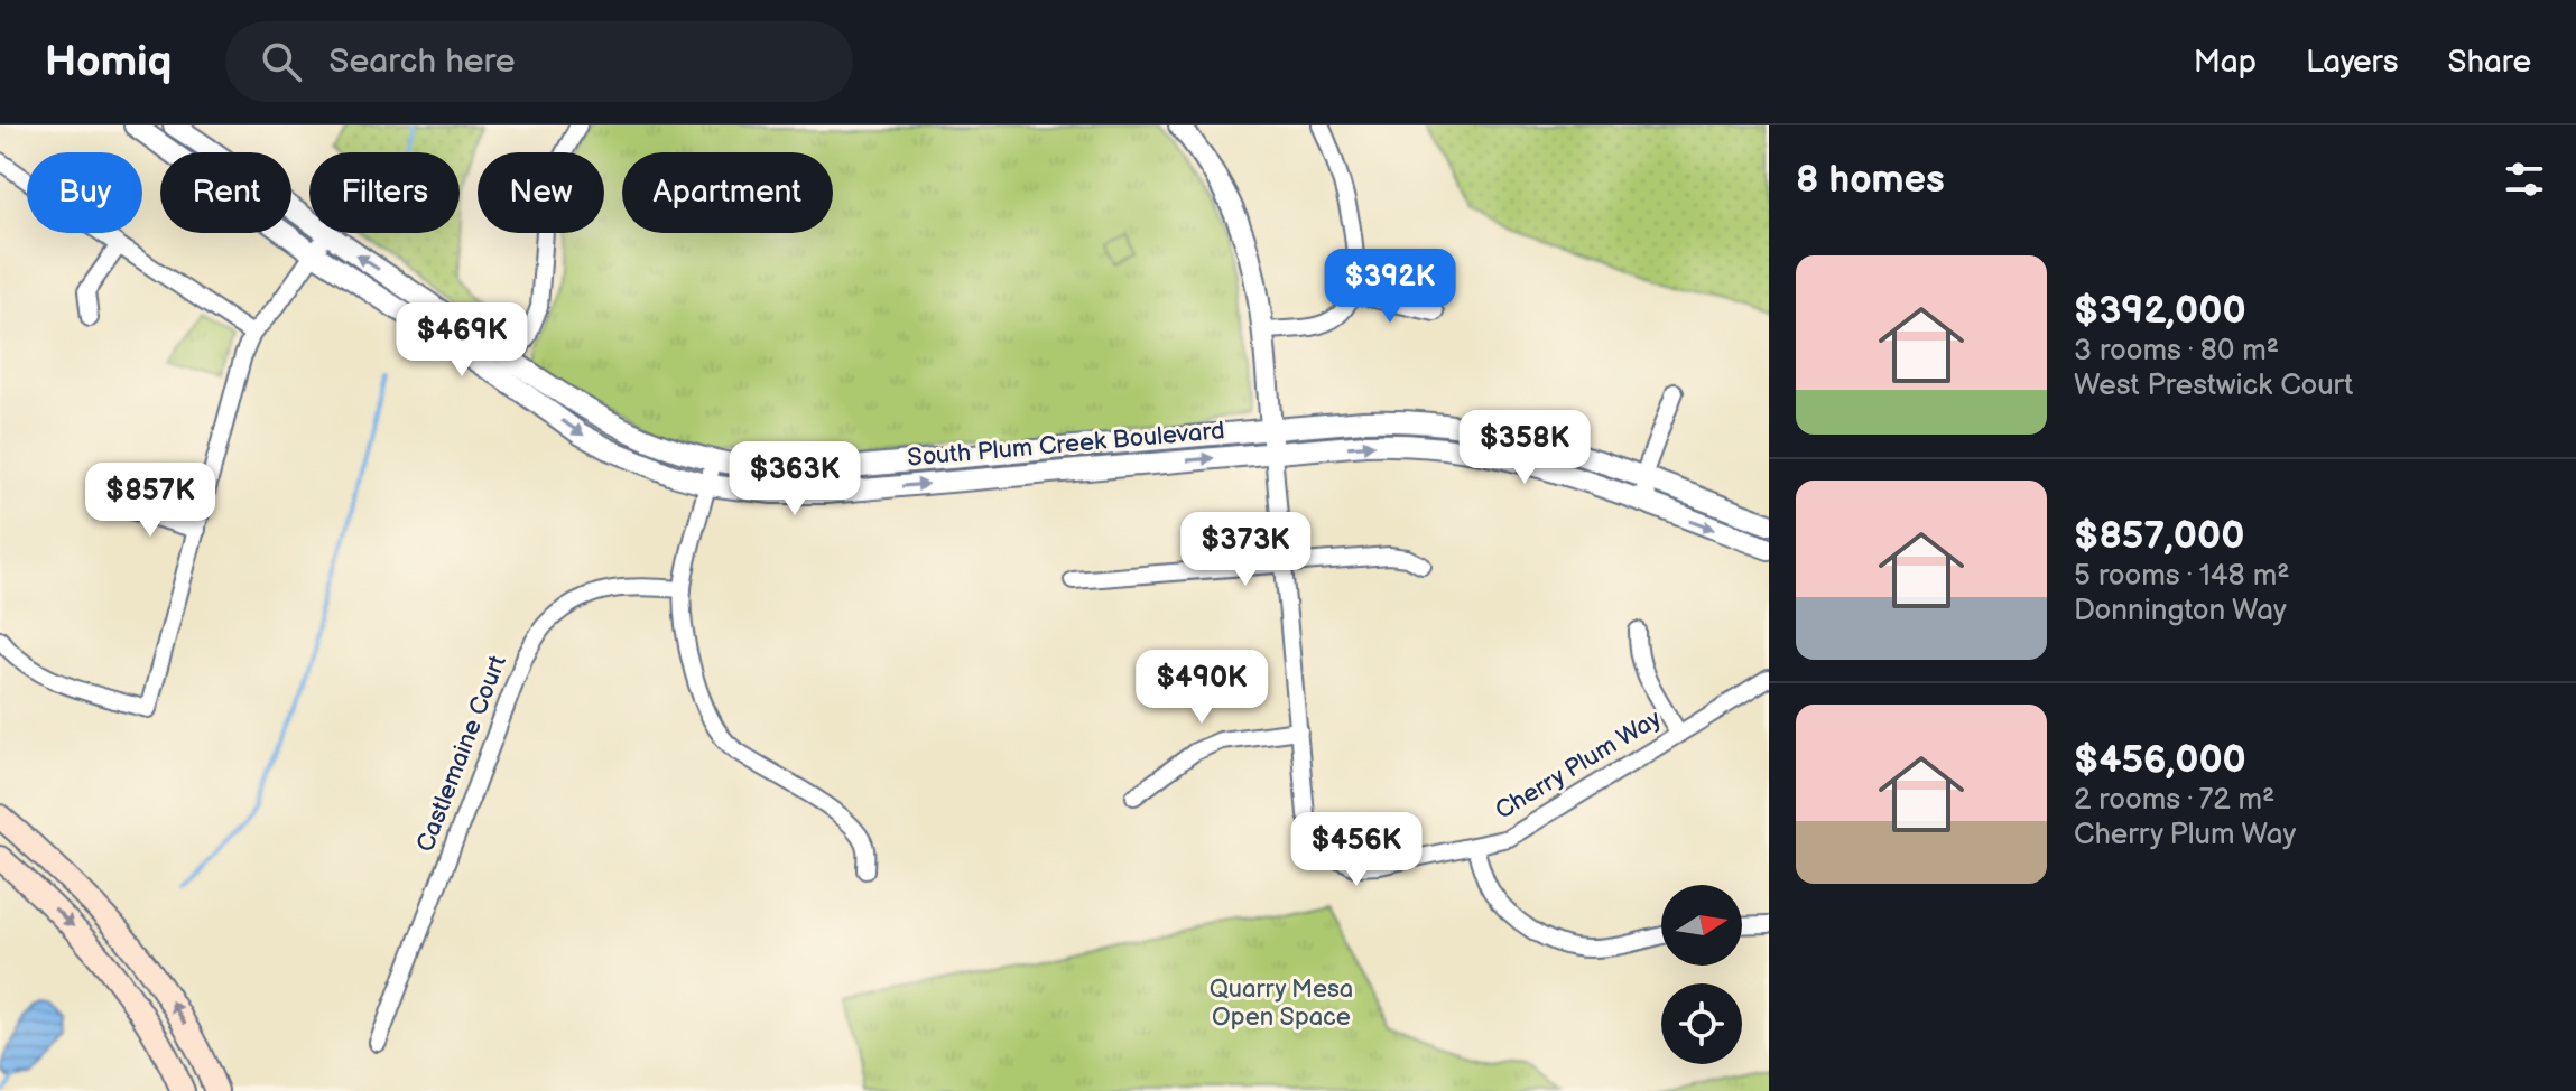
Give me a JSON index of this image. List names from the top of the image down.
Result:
{
  "streets": {
    "street": ["South Plum Creek Boulevard", "Castlemaine Court", "Cherry Plum Way"]
  },
  "crossings": [
    ["South Plum Creek Boulevard", "Cherry Plum Way"]
  ],
  "parks": ["Quarry Mesa Open Space"],
  "north": "right",
  "page": {
    "header": "Homiq",
    "search": "Search here",
    "nav": ["Map", "Layers", "Share"],
    "heading": "8 homes",
    "chip": [
      "Buy",
      "Rent",
      "Filters",
      "New",
      "Apartment"
    ],
    "list": [
      {
        "name": "$392,000",
        "note": "3 rooms · 80 m² · West Prestwick Court"
      },
      {
        "name": "$857,000",
        "note": "5 rooms · 148 m² · Donnington Way"
      },
      {
        "name": "$456,000",
        "note": "2 rooms · 72 m² · Cherry Plum Way"
      }
    ],
    "price": [
      "$392K",
      "$469K",
      "$358K",
      "$363K",
      "$857K",
      "$373K",
      "$490K",
      "$456K"
    ]
  }
}
